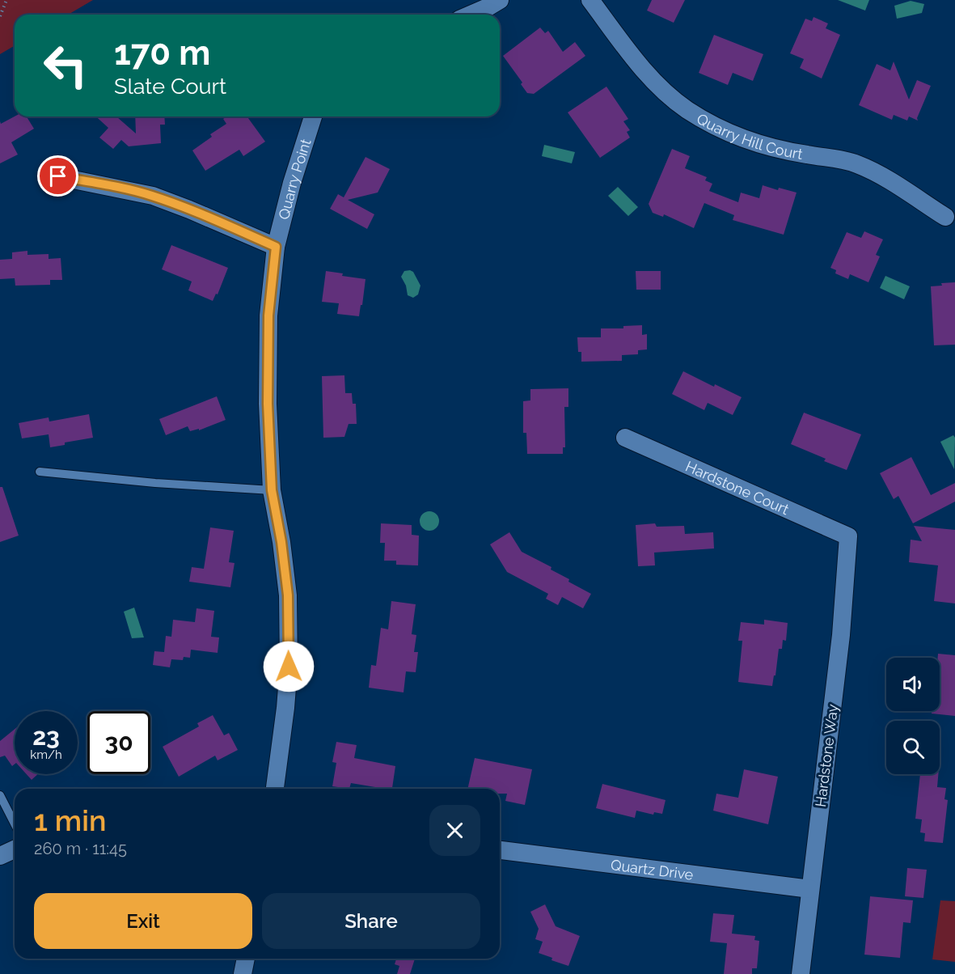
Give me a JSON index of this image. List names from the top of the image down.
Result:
{
  "streets": {
    "street": [
      "Quarry Hill Court",
      "Quarry Point",
      "Hardstone Court",
      "Hardstone Way",
      "Quartz Drive"
    ]
  },
  "crossings": [
    ["Hardstone Court", "Hardstone Way"],
    ["Hardstone Way", "Quartz Drive"]
  ],
  "page": {
    "turn": ["170 m", "Slate Court"],
    "speed": "23 km/h",
    "limit": "30",
    "heading": ["1 min", "260 m · 11:45"],
    "buttons": ["Exit", "Share"]
  }
}
